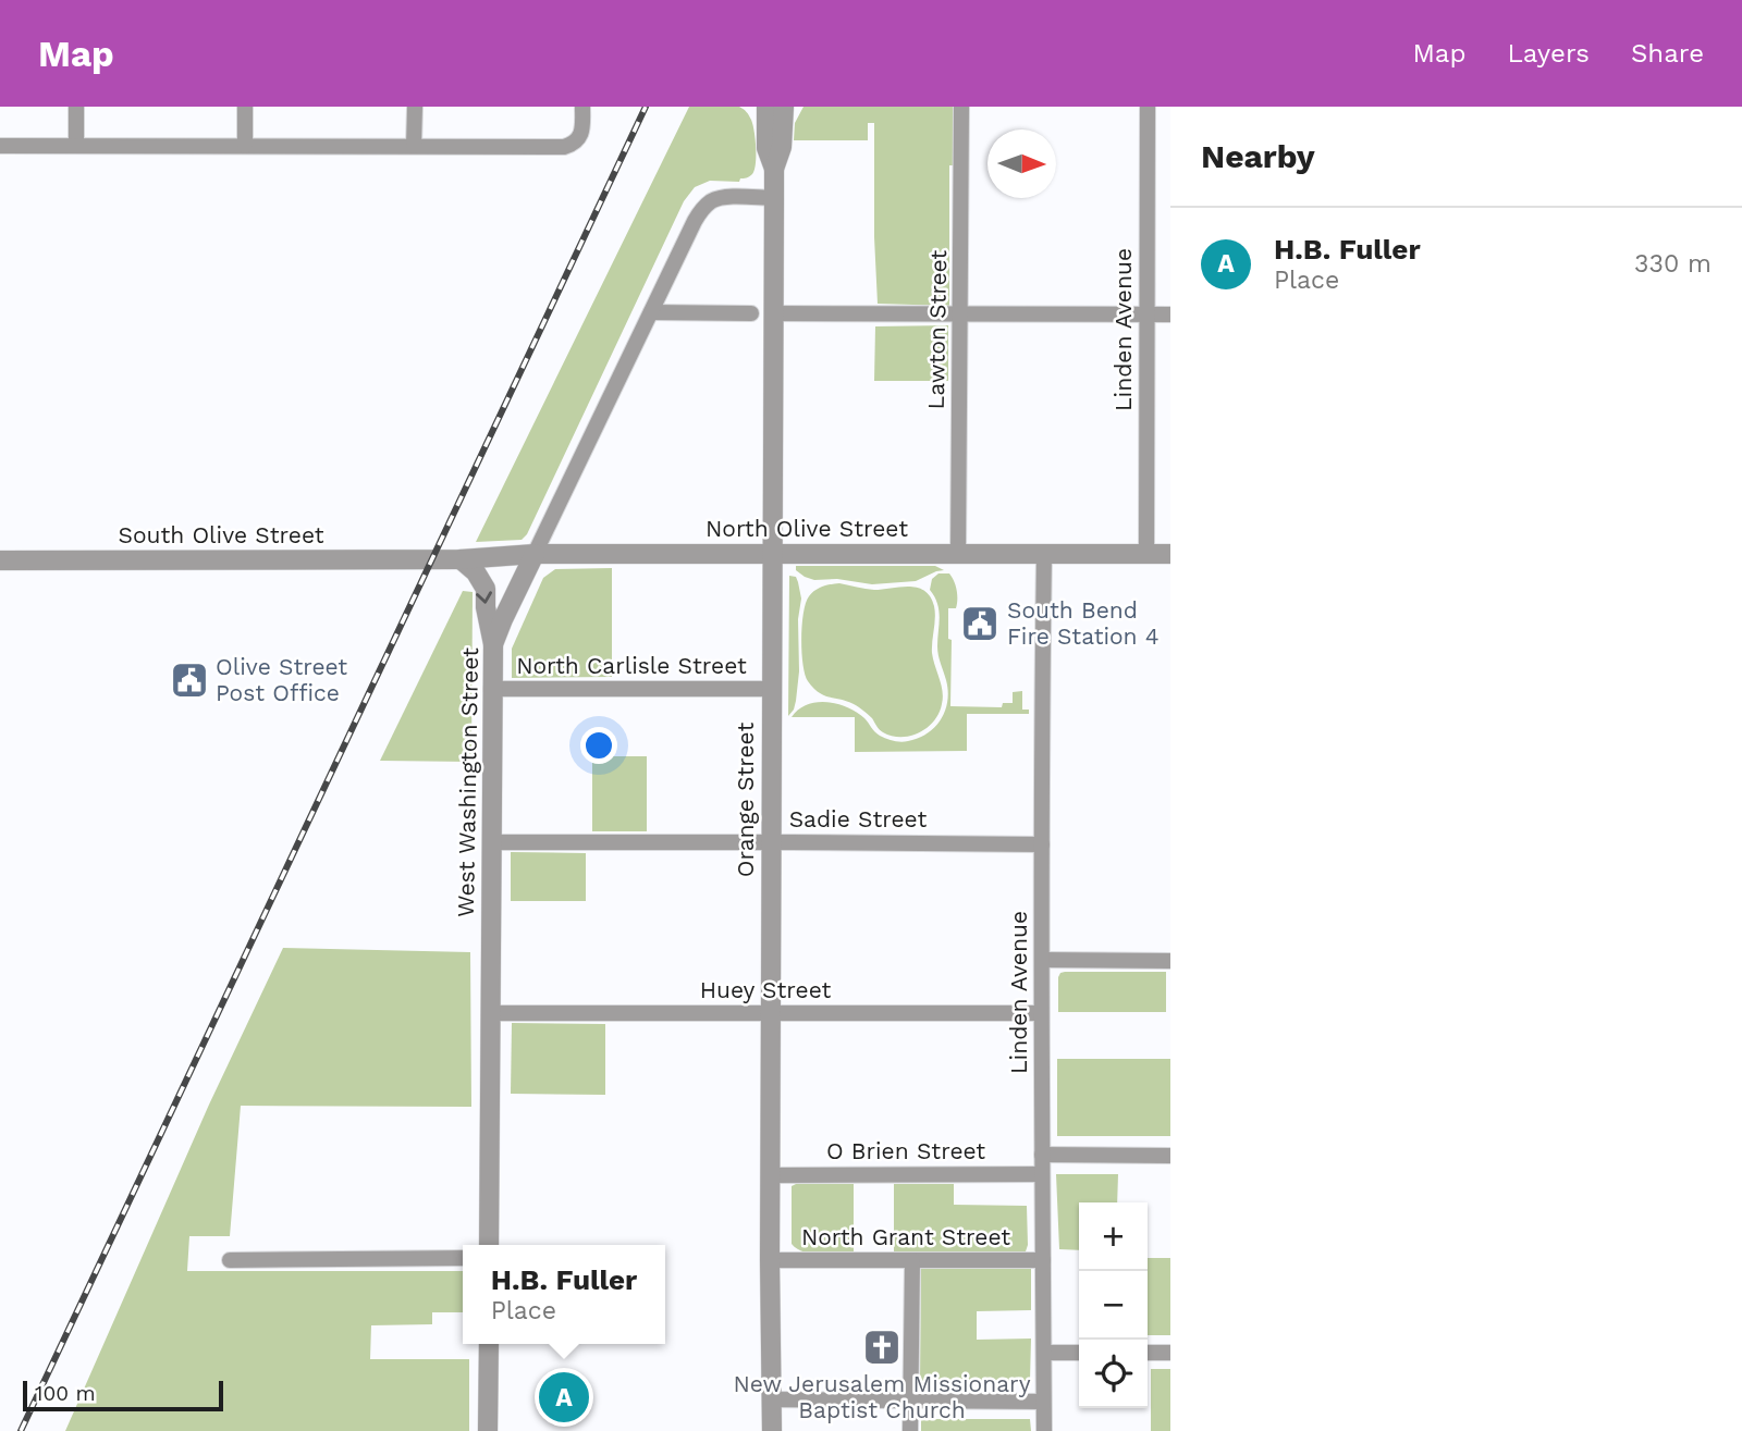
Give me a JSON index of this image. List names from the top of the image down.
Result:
{
  "streets": {
    "street": [
      "Lawton Street",
      "Linden Avenue",
      "North Olive Street",
      "South Olive Street",
      "North Carlisle Street",
      "West Washington Street",
      "Orange Street",
      "Sadie Street",
      "Huey Street",
      "O Brien Street",
      "North Grant Street"
    ]
  },
  "crossings": [
    ["Lawton Street", "North Olive Street"],
    ["Linden Avenue", "North Olive Street"],
    ["Linden Avenue", "Sadie Street"],
    ["Linden Avenue", "Huey Street"],
    ["Linden Avenue", "O Brien Street"],
    ["Linden Avenue", "North Grant Street"],
    ["North Olive Street", "South Olive Street"],
    ["North Olive Street", "West Washington Street"],
    ["North Olive Street", "Orange Street"],
    ["North Carlisle Street", "West Washington Street"],
    ["North Carlisle Street", "Orange Street"],
    ["West Washington Street", "Orange Street"],
    ["West Washington Street", "Sadie Street"],
    ["West Washington Street", "Huey Street"],
    ["Orange Street", "Sadie Street"],
    ["Orange Street", "Huey Street"],
    ["Orange Street", "O Brien Street"],
    ["Orange Street", "North Grant Street"]
  ],
  "places": {
    "public building": ["South Bend Fire Station 4", "Olive Street Post Office"],
    "church": ["New Jerusalem Missionary Baptist Church"]
  },
  "scale_bar": "100 m",
  "north": "right",
  "page": {
    "header": "Map",
    "nav": ["Map", "Layers", "Share"],
    "heading": "Nearby",
    "list": [
      {
        "mark": "A",
        "name": "H.B. Fuller",
        "note": "Place",
        "value": "330 m"
      }
    ],
    "map_buttons": ["+", "−"],
    "popup": ["H.B. Fuller", "Place"],
    "pins": "A",
    "scale": "100 m"
  }
}
